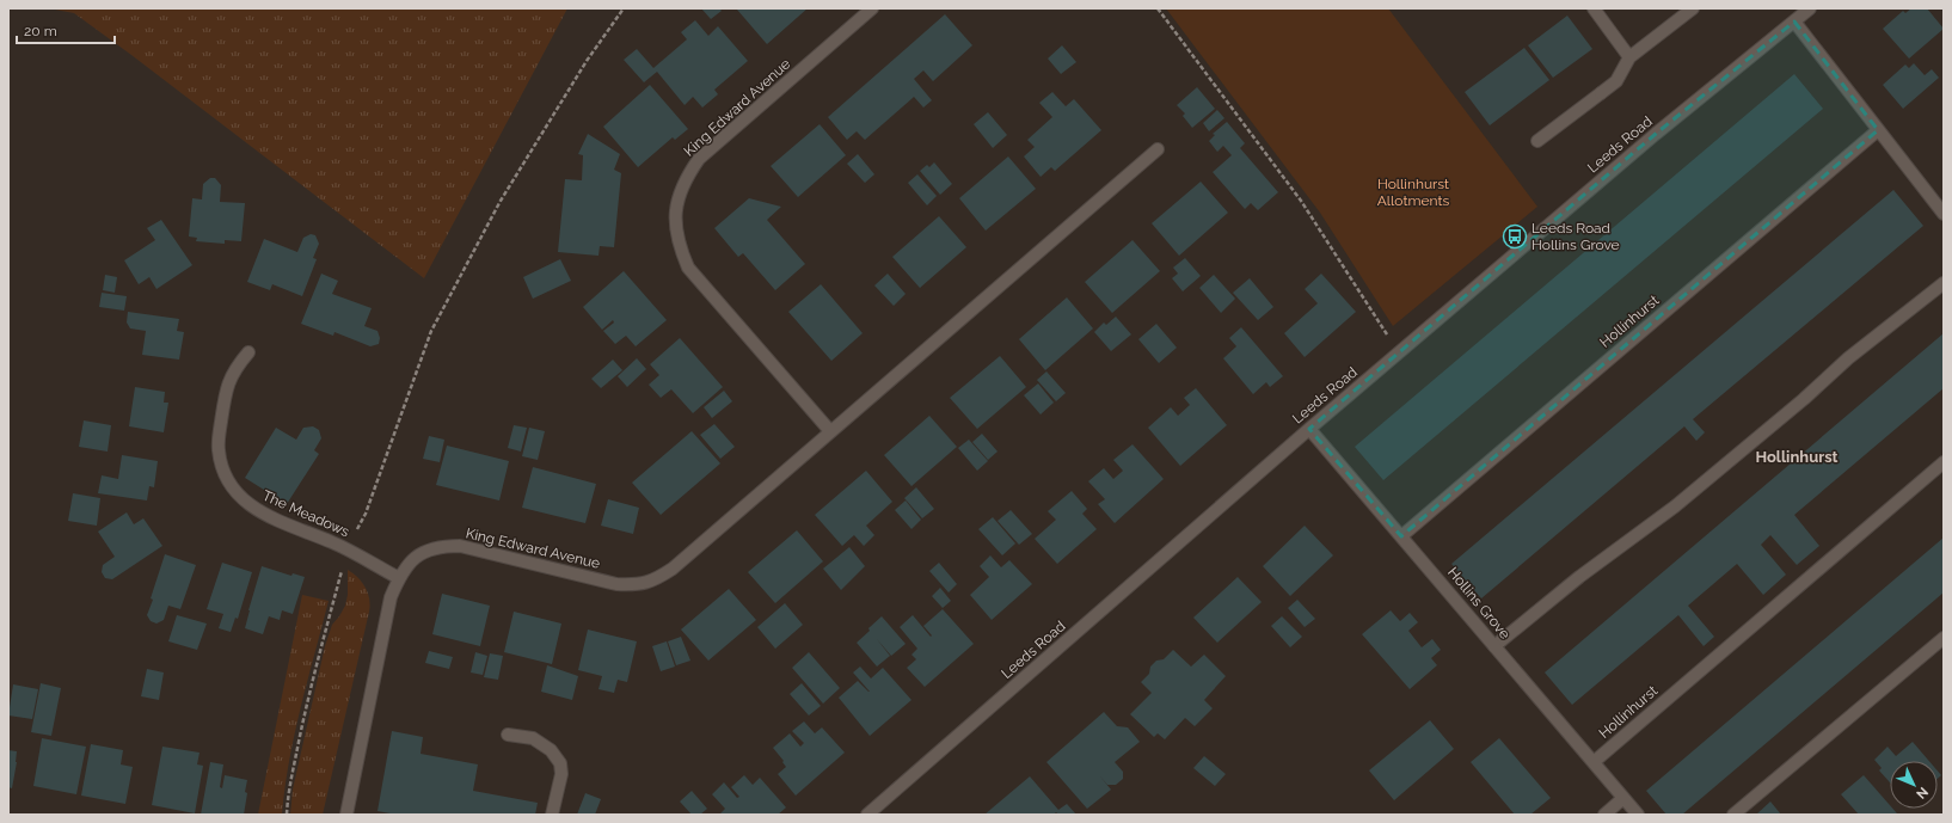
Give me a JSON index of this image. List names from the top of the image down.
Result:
{
  "streets": {
    "street": [
      "King Edward Avenue",
      "Leeds Road",
      "Hollinhurst",
      "The Meadows",
      "Hollins Grove"
    ]
  },
  "crossings": [
    ["King Edward Avenue", "The Meadows"],
    ["Leeds Road", "Hollins Grove"],
    ["Hollinhurst", "Hollins Grove"]
  ],
  "districts": ["Hollinhurst"],
  "parks": ["Hollinhurst Allotments"],
  "places": {
    "bus stop": ["Leeds Road Hollins Grove"]
  },
  "scale_bar": "20 m",
  "north": "bottom right"
}
